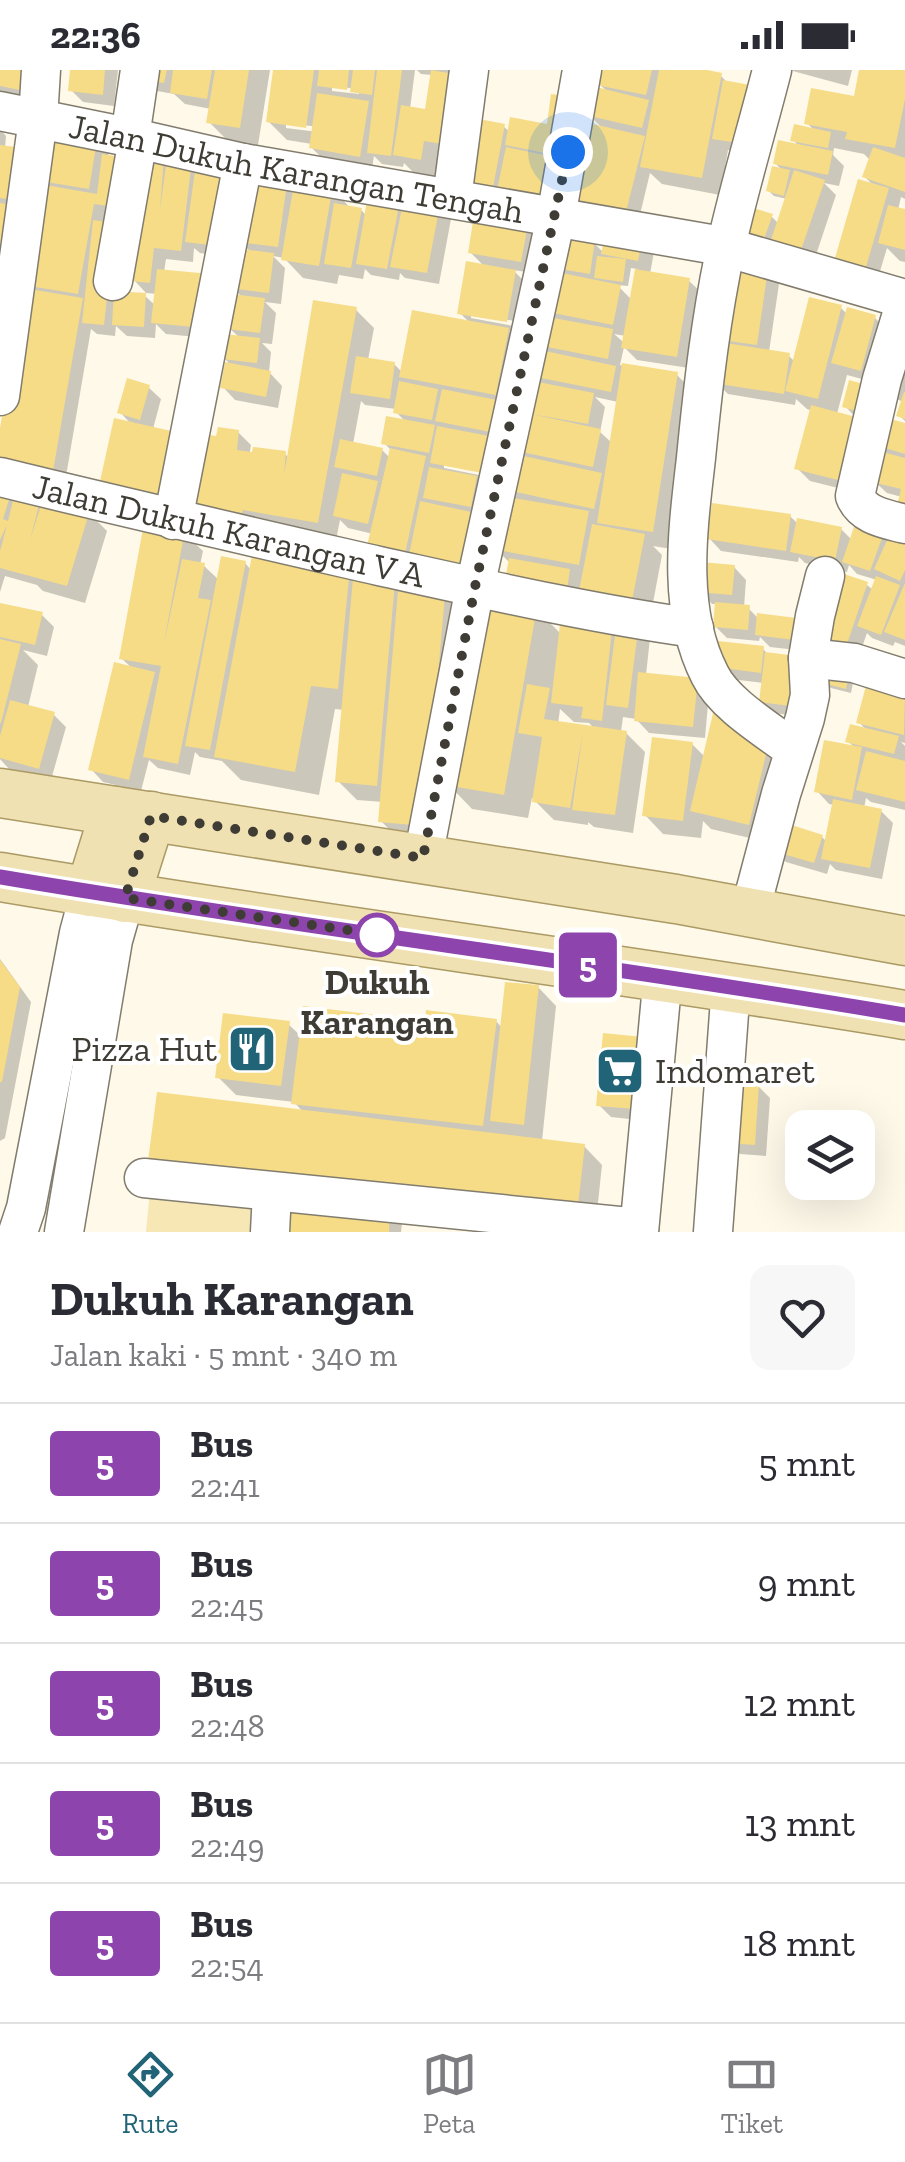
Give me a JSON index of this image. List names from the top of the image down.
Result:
{
  "streets": {
    "street": ["Jalan Dukuh Karangan Tengah", "Jalan Dukuh Karangan V A"]
  },
  "places": {
    "other": ["Dukuh Karangan"],
    "restaurant": ["Pizza Hut"],
    "supermarket": ["Indomaret"]
  },
  "lines": ["bus line 5"],
  "page": {
    "status": "22:36",
    "on_map": "5",
    "heading": ["Dukuh Karangan", "Jalan kaki · 5 mnt · 340 m"],
    "list": [
      {
        "mark": "5",
        "name": "Bus",
        "note": "22:41",
        "value": "5 mnt"
      },
      {
        "mark": "5",
        "name": "Bus",
        "note": "22:45",
        "value": "9 mnt"
      },
      {
        "mark": "5",
        "name": "Bus",
        "note": "22:48",
        "value": "12 mnt"
      },
      {
        "mark": "5",
        "name": "Bus",
        "note": "22:49",
        "value": "13 mnt"
      },
      {
        "mark": "5",
        "name": "Bus",
        "note": "22:54",
        "value": "18 mnt"
      }
    ],
    "tabs": ["Rute", "Peta", "Tiket"]
  }
}
